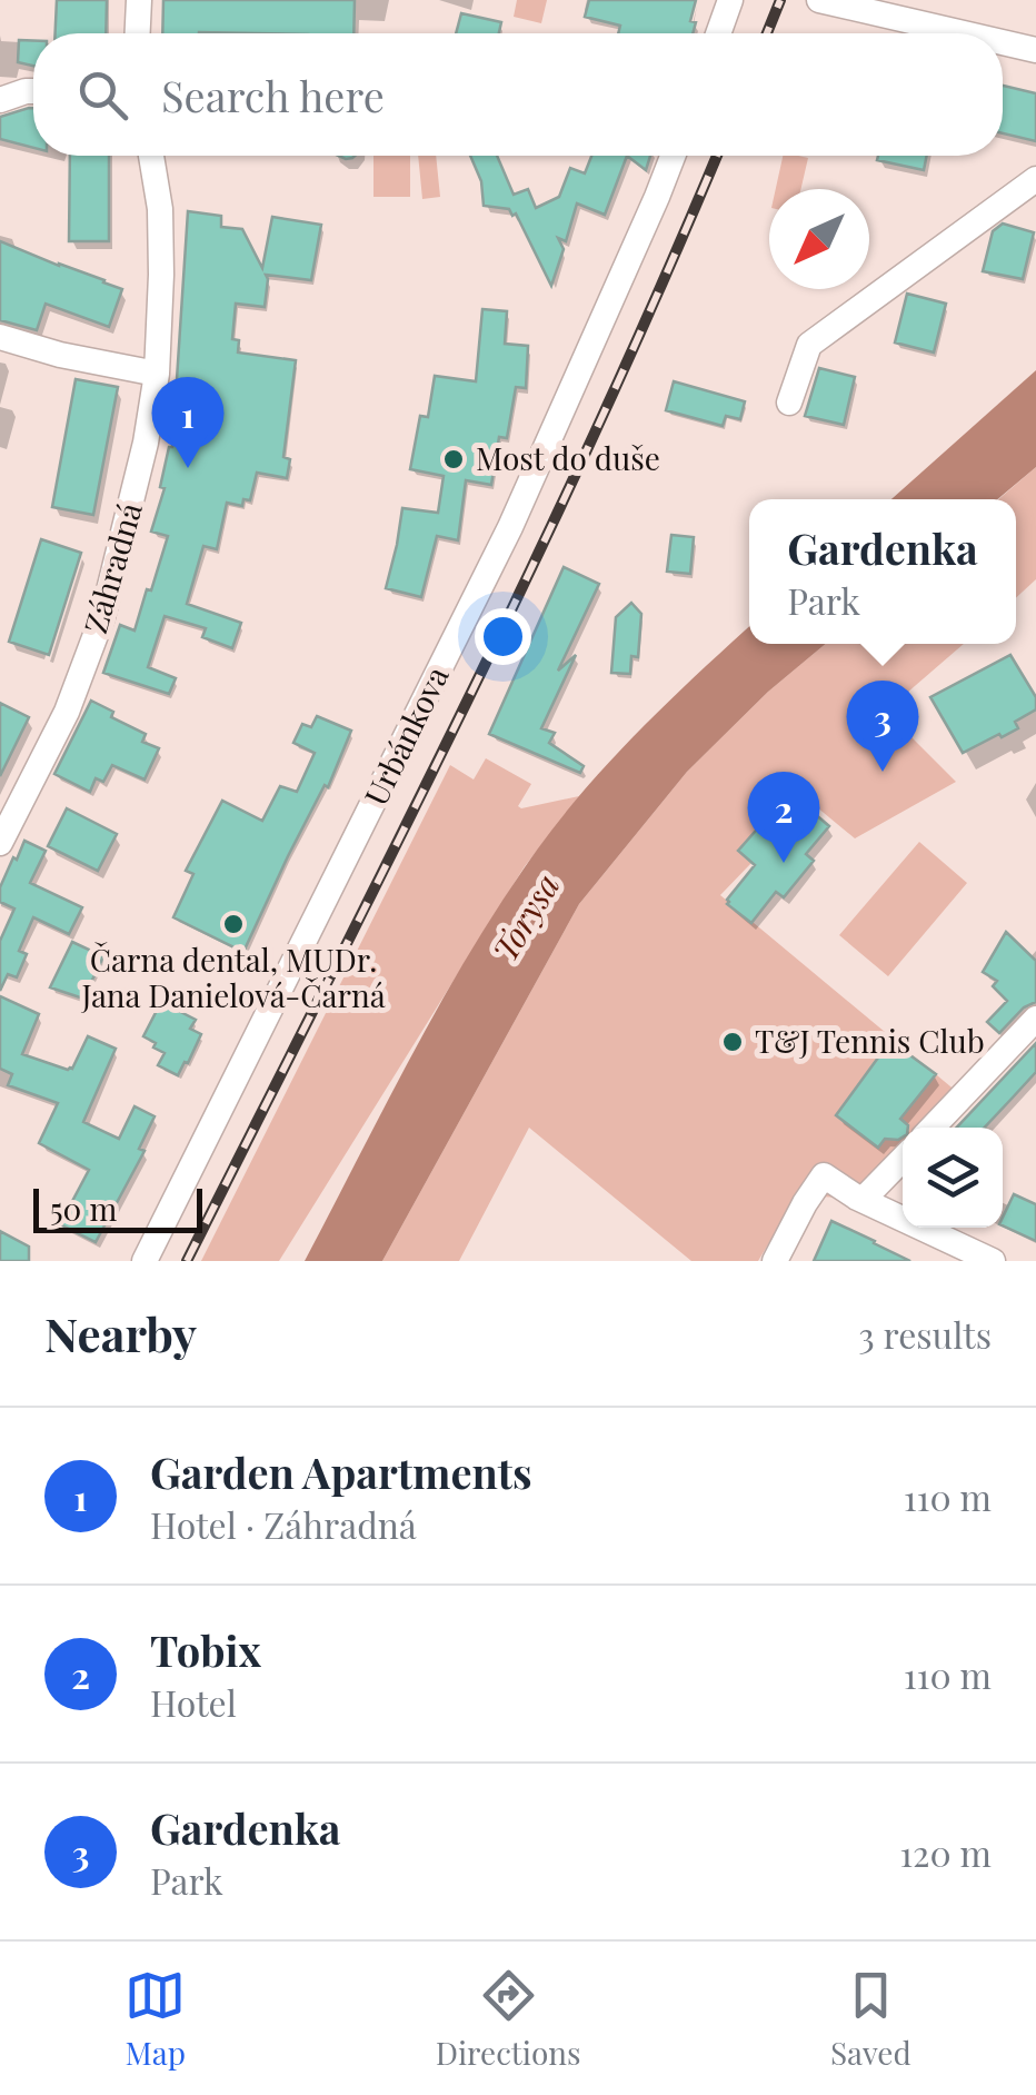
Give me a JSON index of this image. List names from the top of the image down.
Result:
{
  "streets": {
    "street": ["Záhradná", "Urbánkova"]
  },
  "water": ["Torysa"],
  "places": ["Most do duše", "Čarna dental, MUDr. Jana Danielová-Čarná", "T&J Tennis Club"],
  "scale_bar": "50 m",
  "north": "bottom left",
  "page": {
    "search": "Search here",
    "pins": ["1", "3", "2"],
    "popup": ["Gardenka", "Park"],
    "scale": "50 m",
    "heading": ["Nearby", "3 results"],
    "list": [
      {
        "mark": "1",
        "name": "Garden Apartments",
        "note": "Hotel · Záhradná",
        "value": "110 m"
      },
      {
        "mark": "2",
        "name": "Tobix",
        "note": "Hotel",
        "value": "110 m"
      },
      {
        "mark": "3",
        "name": "Gardenka",
        "note": "Park",
        "value": "120 m"
      }
    ],
    "nav": ["Map", "Directions", "Saved"]
  }
}
